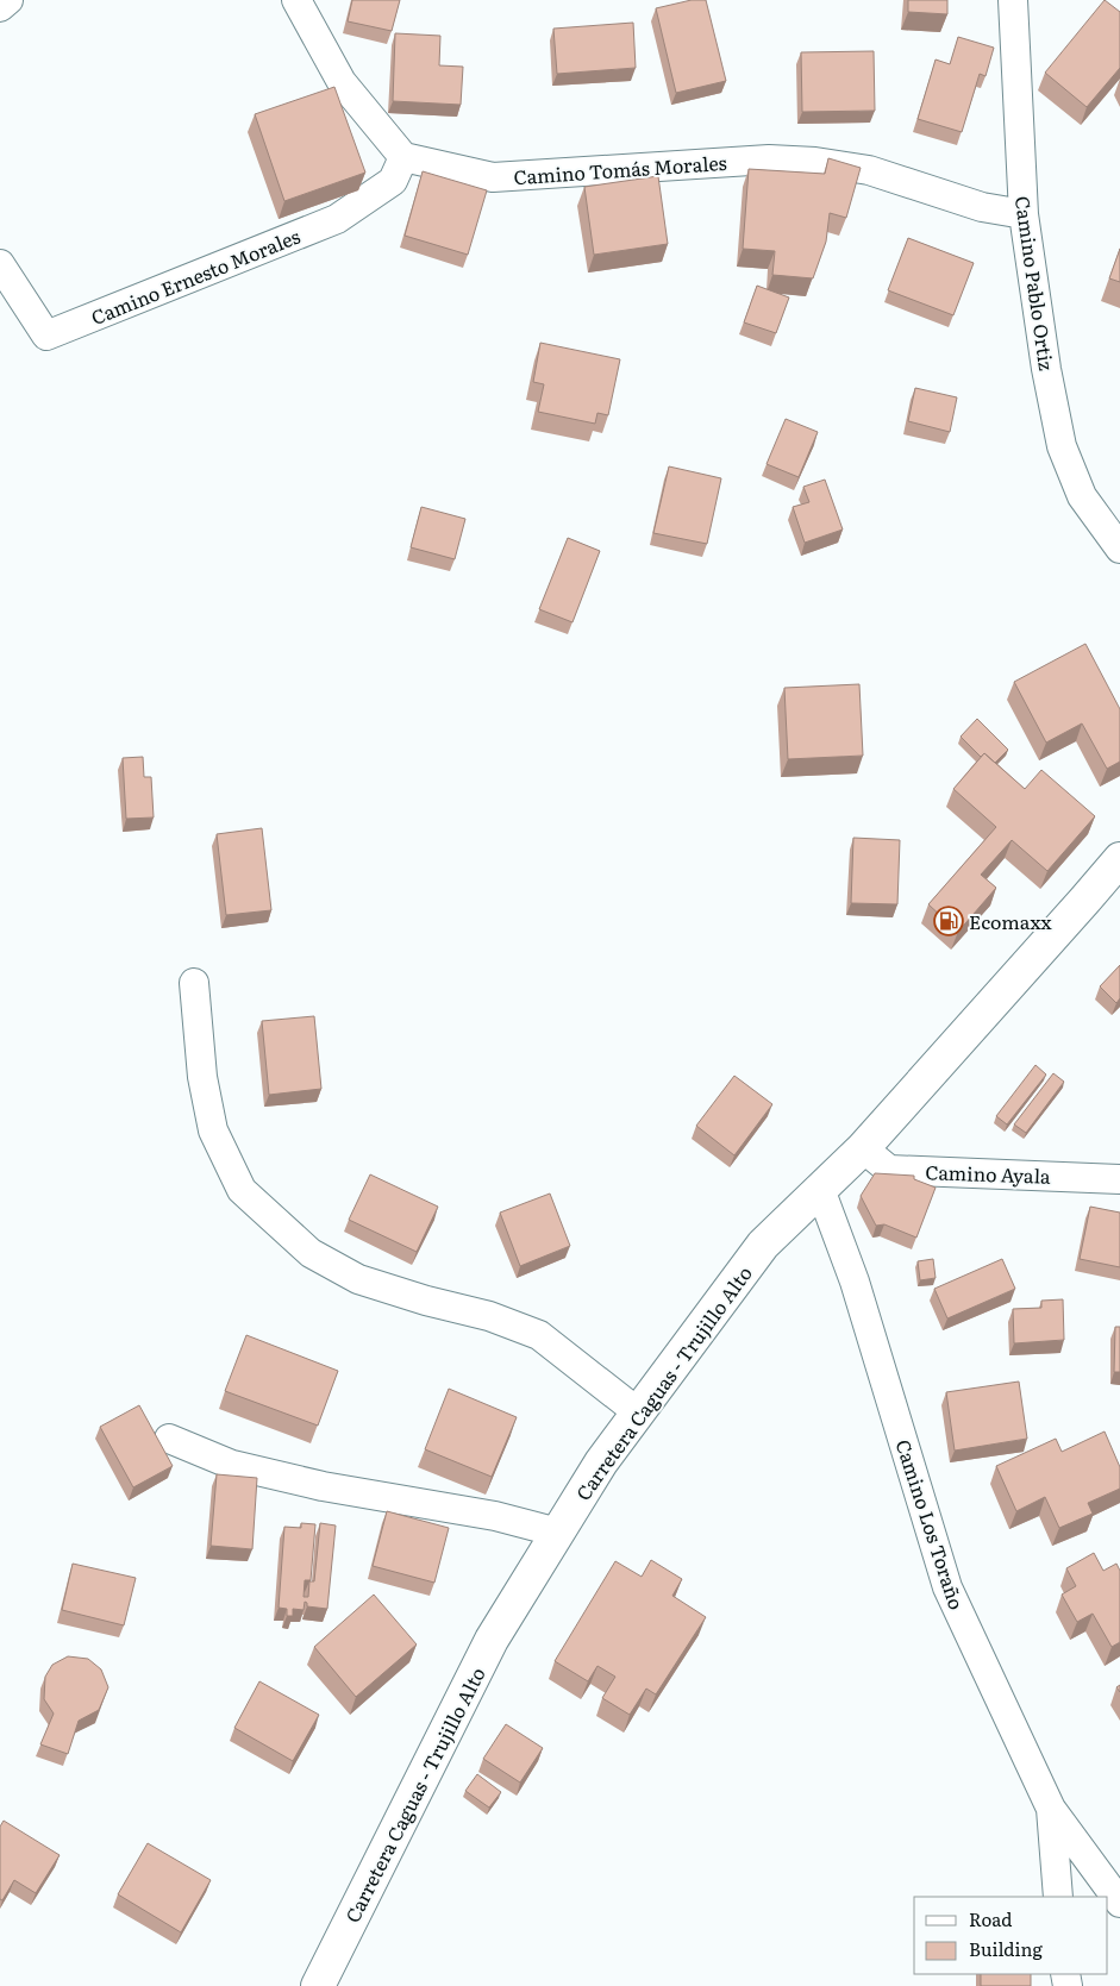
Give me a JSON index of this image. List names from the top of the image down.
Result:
{
  "streets": {
    "street": [
      "Camino Tomás Morales",
      "Camino Ernesto Morales",
      "Camino Pablo Ortiz",
      "Camino Ayala",
      "Carretera Caguas - Trujillo Alto",
      "Camino Los Toraño"
    ]
  },
  "crossings": [
    ["Camino Tomás Morales", "Camino Ernesto Morales"],
    ["Camino Tomás Morales", "Camino Pablo Ortiz"],
    ["Camino Ayala", "Carretera Caguas - Trujillo Alto"],
    ["Carretera Caguas - Trujillo Alto", "Camino Los Toraño"]
  ],
  "places": {
    "fuel station": ["Ecomaxx"]
  },
  "legend": ["Road", "Building"]
}
